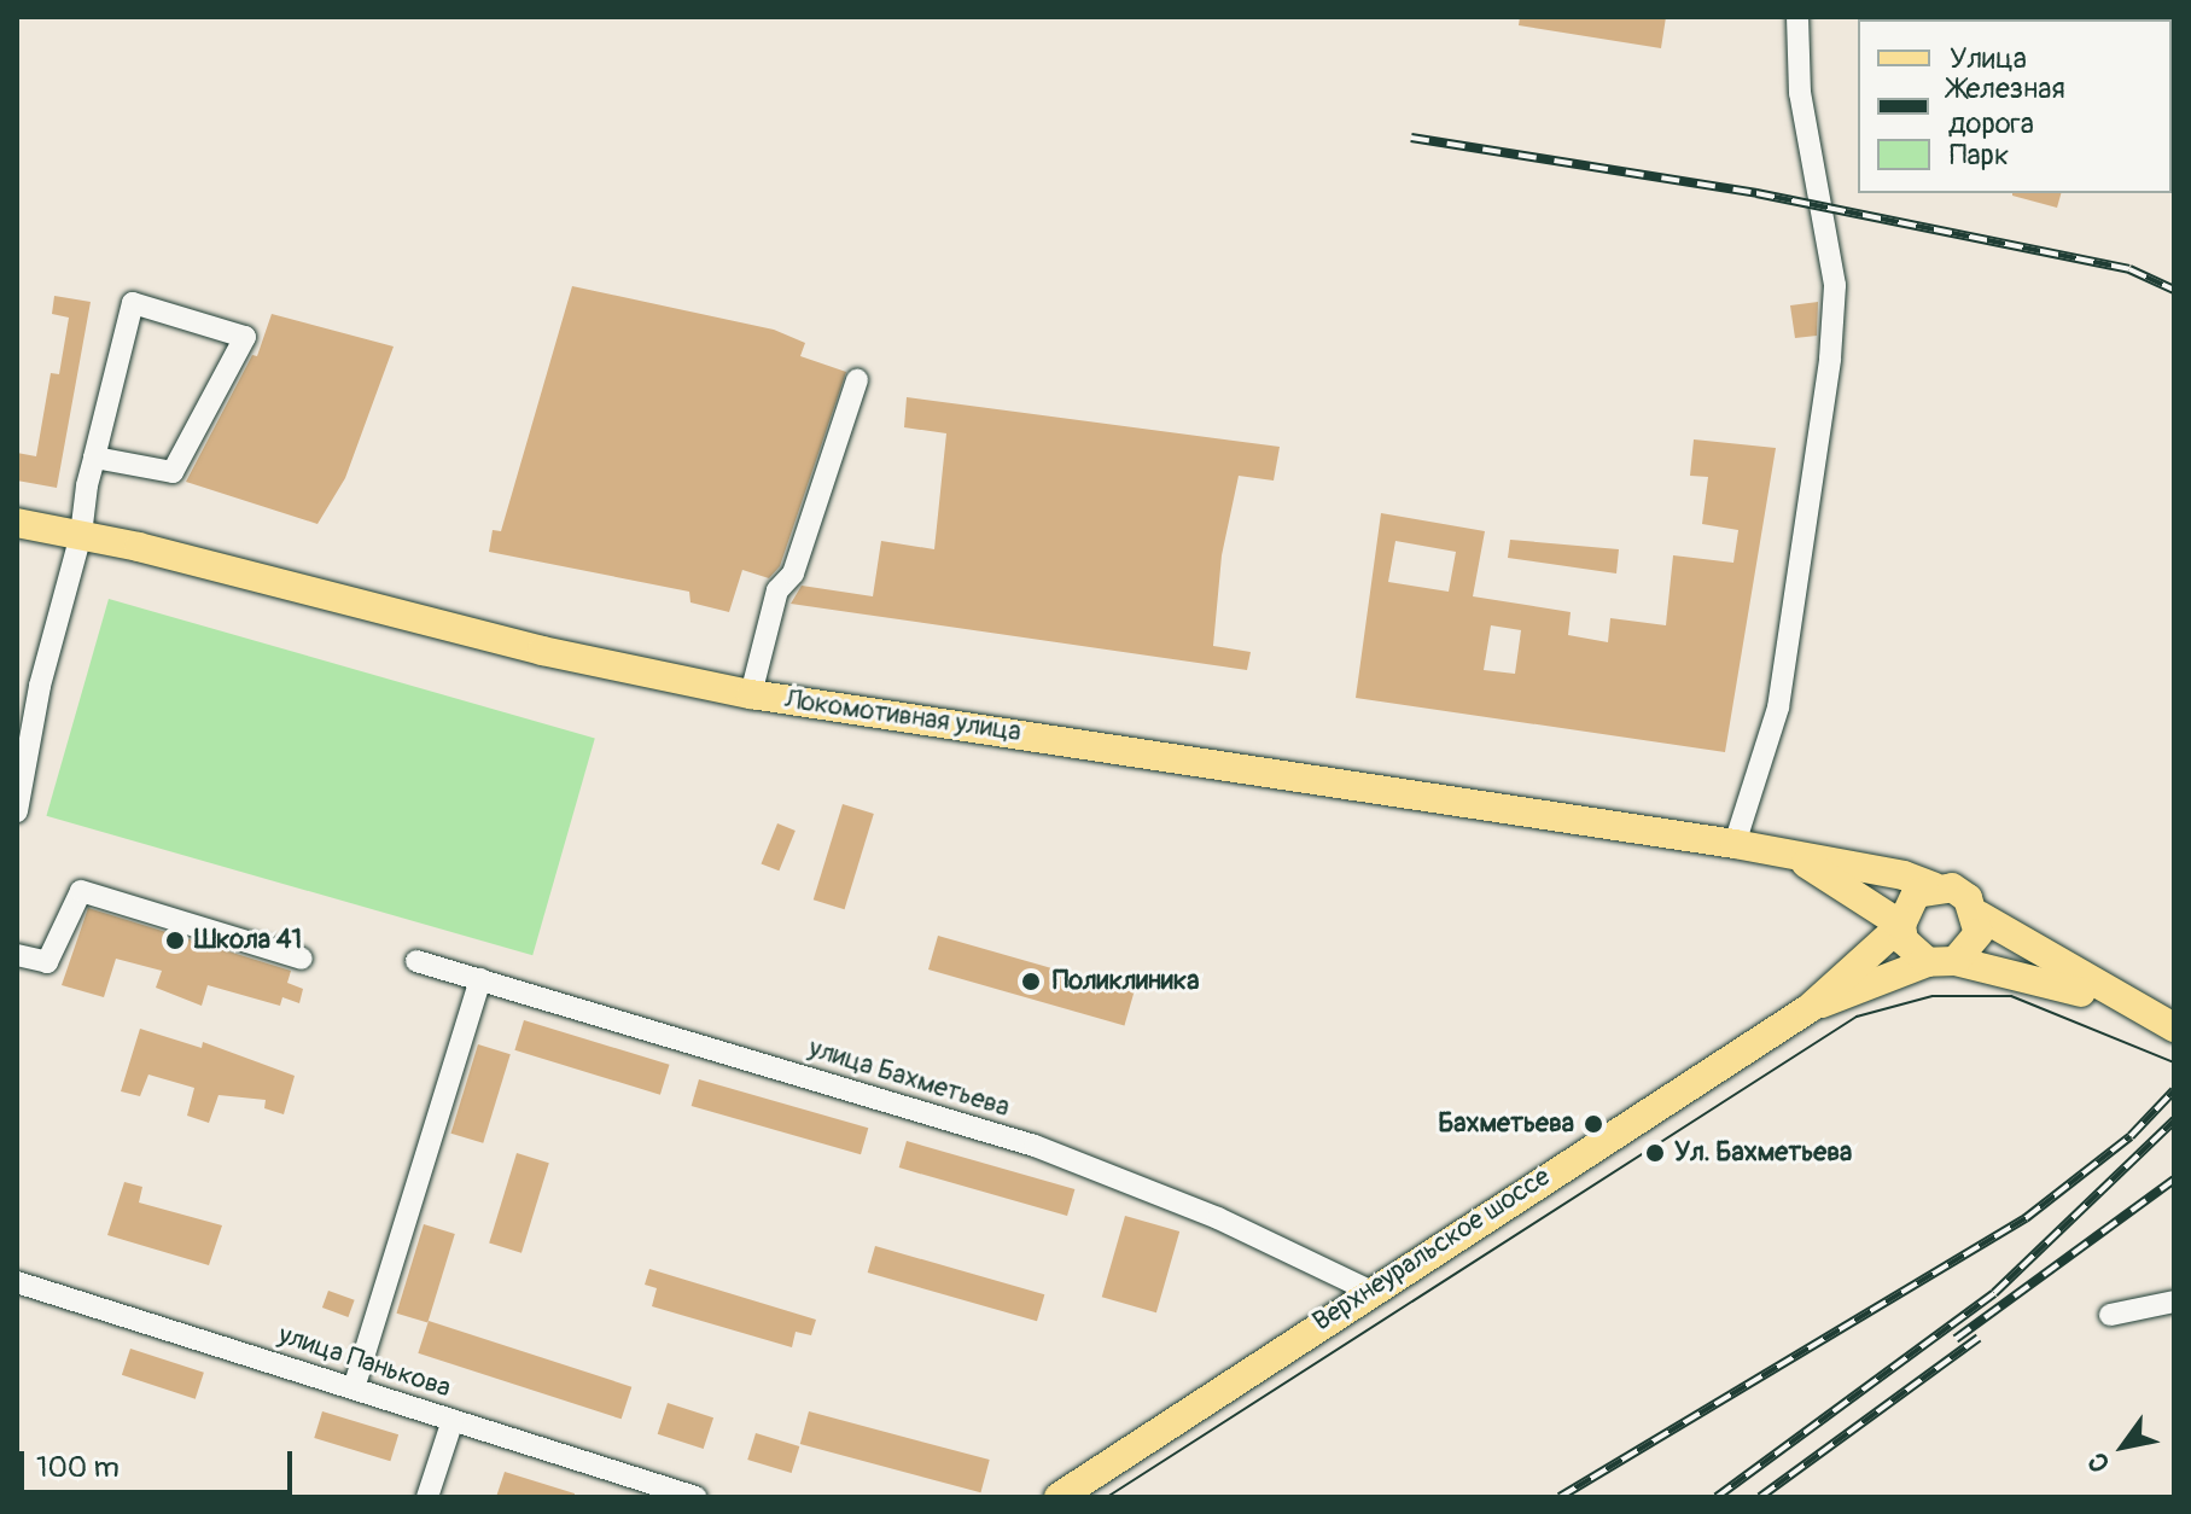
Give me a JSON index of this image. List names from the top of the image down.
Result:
{
  "streets": {
    "main road": ["Локомотивная улица", "Верхнеуральское шоссе"],
    "street": ["улица Бахметьева", "улица Панькова"]
  },
  "crossings": [
    ["улица Бахметьева", "Верхнеуральское шоссе"]
  ],
  "places": [
    "Школа 41",
    "Поликлиника",
    "Бахметьева",
    "Ул. Бахметьева"
  ],
  "legend": ["Улица", "Железная дорога", "Парк"],
  "scale_bar": "100 m",
  "north": "bottom left"
}
